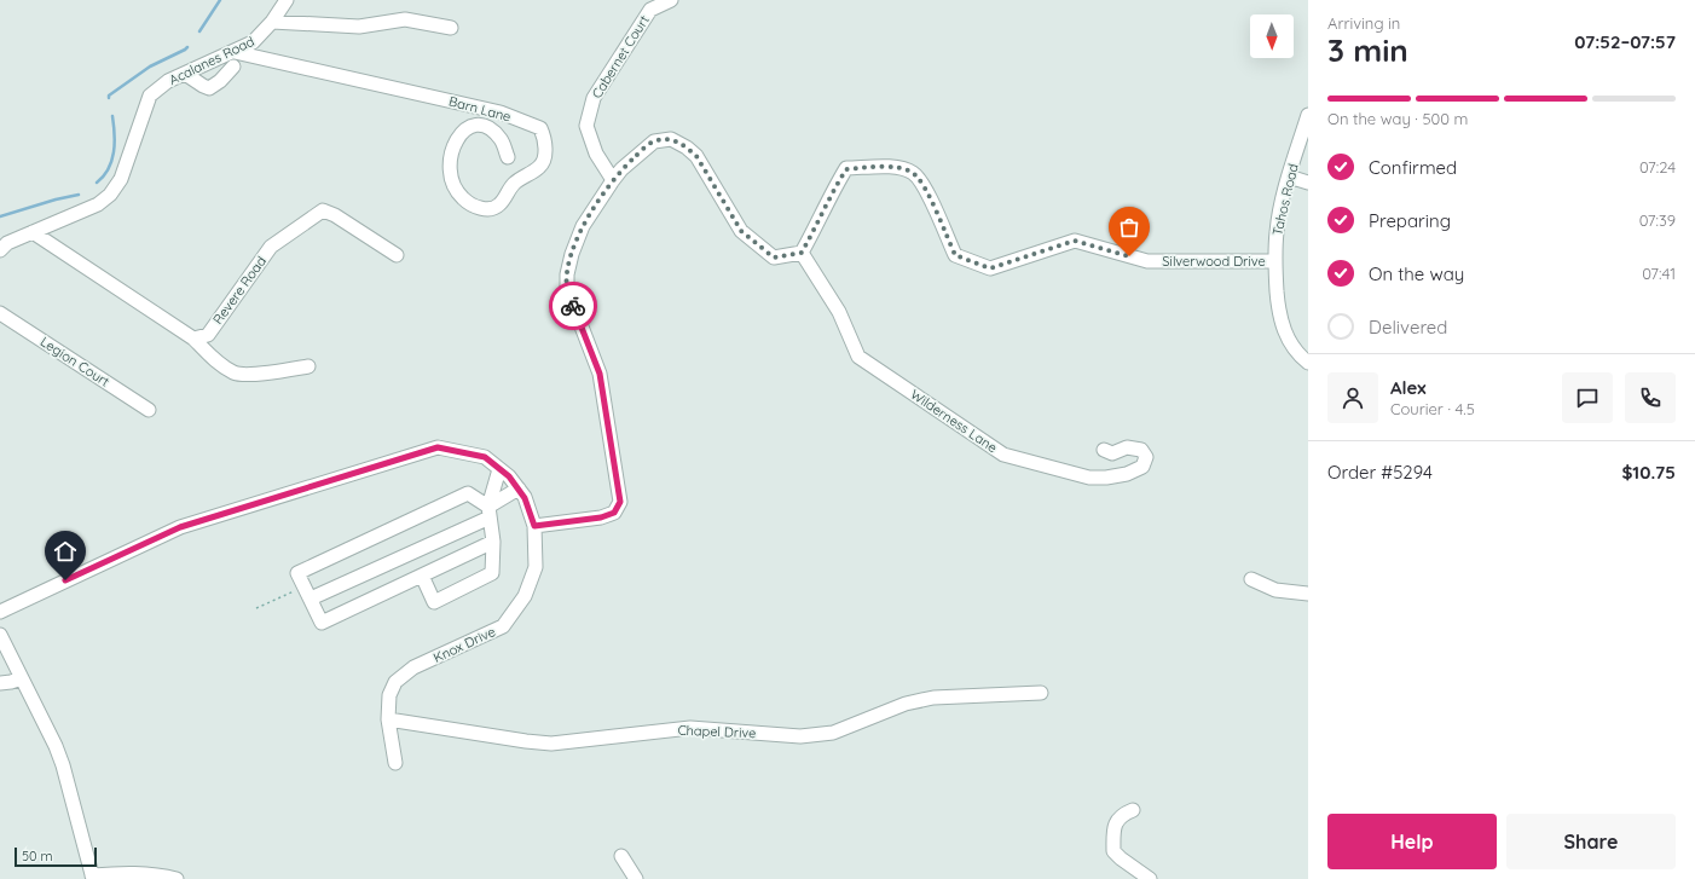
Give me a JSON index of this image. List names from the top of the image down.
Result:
{
  "streets": {
    "street": [
      "Cabernet Court",
      "Acalanes Road",
      "Barn Lane",
      "Tahos Road",
      "Silverwood Drive",
      "Revere Road",
      "Legion Court",
      "Wilderness Lane",
      "Knox Drive",
      "Chapel Drive"
    ]
  },
  "crossings": [
    ["Acalanes Road", "Barn Lane"],
    ["Tahos Road", "Silverwood Drive"],
    ["Silverwood Drive", "Wilderness Lane"],
    ["Knox Drive", "Chapel Drive"]
  ],
  "scale_bar": "50 m",
  "north": "bottom",
  "page": {
    "heading": ["3 min", "Arriving in", "07:52–07:57"],
    "panel": [
      "Alex",
      "Courier · 4.5",
      "Order #5294",
      "$10.75"
    ],
    "bar": "On the way · 500 m",
    "list": [
      ["Confirmed", "07:24"],
      ["Preparing", "07:39"],
      ["On the way", "07:41"],
      "Delivered"
    ],
    "buttons": ["Help", "Share"],
    "scale": "50 m"
  }
}
